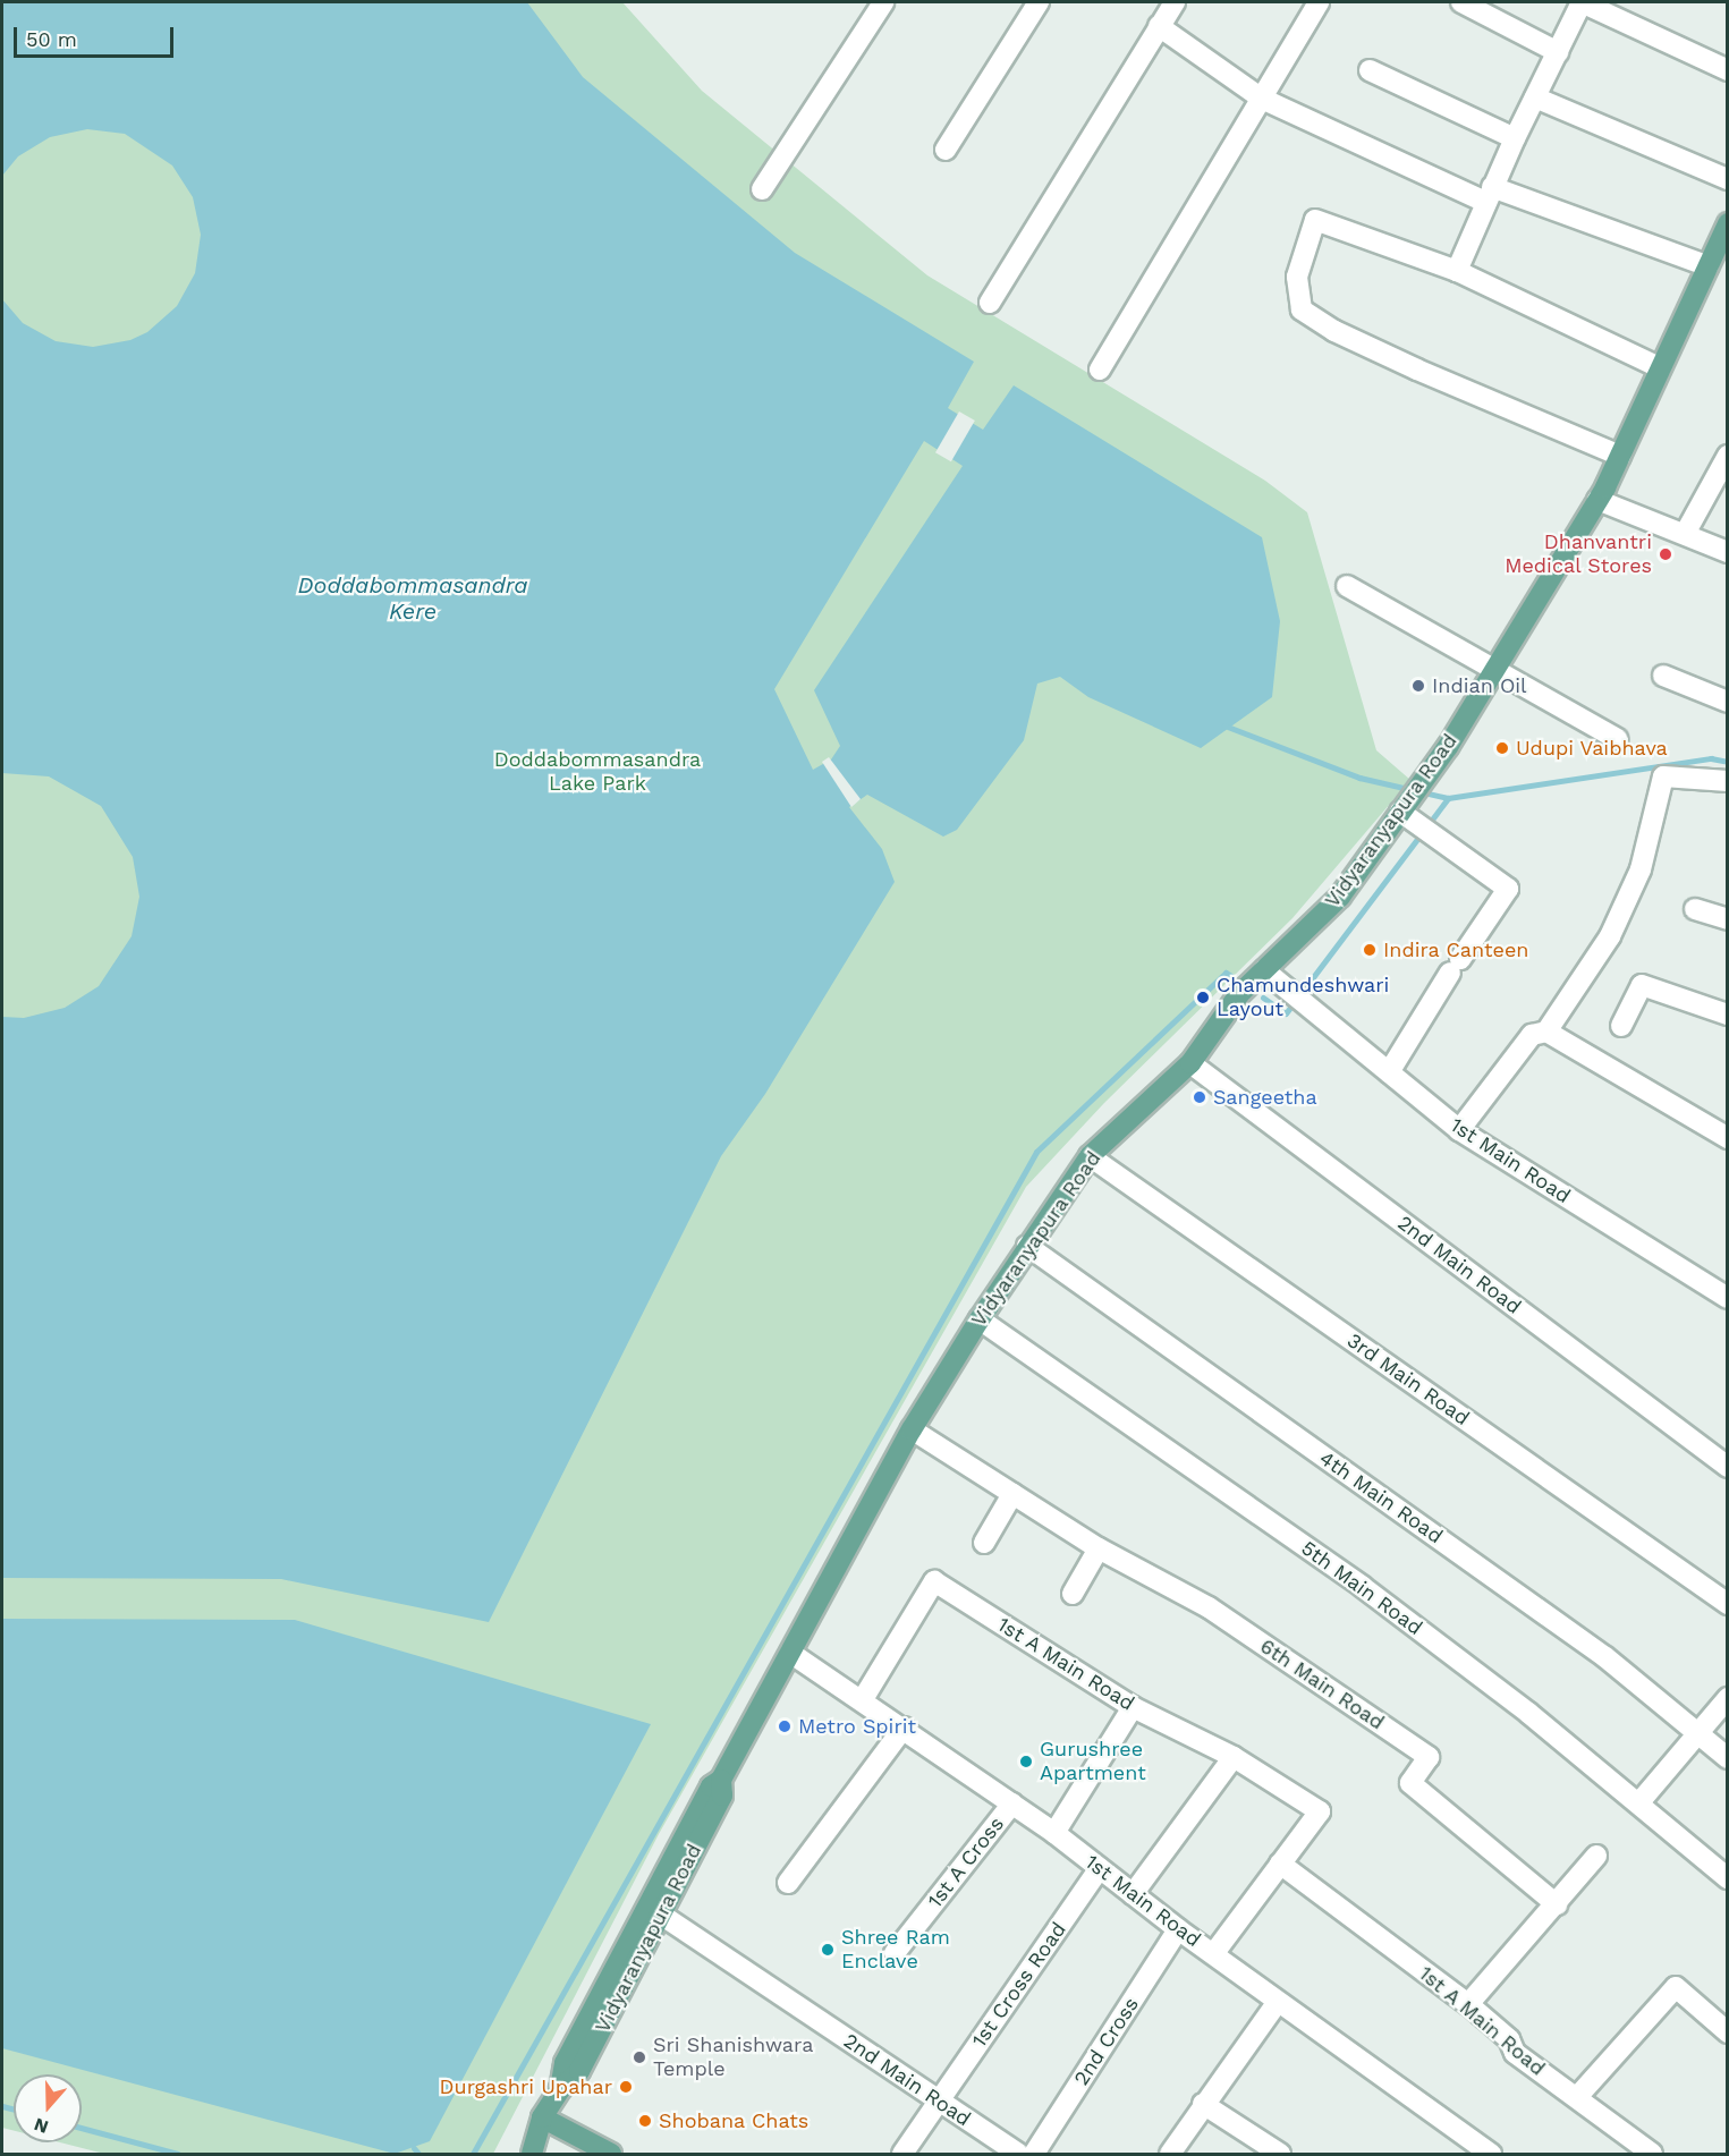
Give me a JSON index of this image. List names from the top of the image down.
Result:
{
  "streets": {
    "main road": ["Vidyaranyapura Road"],
    "street": [
      "1st Main Road",
      "2nd Main Road",
      "3rd Main Road",
      "4th Main Road",
      "5th Main Road",
      "1st A Main Road",
      "6th Main Road",
      "1st A Cross",
      "1st Cross Road",
      "2nd Cross"
    ]
  },
  "crossings": [
    ["Vidyaranyapura Road", "1st Main Road"],
    ["Vidyaranyapura Road", "2nd Main Road"],
    ["Vidyaranyapura Road", "3rd Main Road"],
    ["Vidyaranyapura Road", "4th Main Road"],
    ["Vidyaranyapura Road", "5th Main Road"],
    ["Vidyaranyapura Road", "6th Main Road"],
    ["1st Main Road", "1st A Main Road"],
    ["1st Main Road", "1st A Cross"],
    ["1st Main Road", "1st Cross Road"],
    ["1st Main Road", "2nd Cross"],
    ["2nd Main Road", "1st Cross Road"]
  ],
  "water": ["Doddabommasandra Kere"],
  "parks": ["Doddabommasandra Lake Park"],
  "places": [
    "Dhanvantri Medical Stores",
    "Indian Oil",
    "Udupi Vaibhava",
    "Indira Canteen",
    "Chamundeshwari Layout",
    "Sangeetha",
    "Metro Spirit",
    "Gurushree Apartment",
    "Shree Ram Enclave",
    "Sri Shanishwara Temple",
    "Durgashri Upahar",
    "Shobana Chats"
  ],
  "scale_bar": "50 m",
  "north": "bottom"
}
